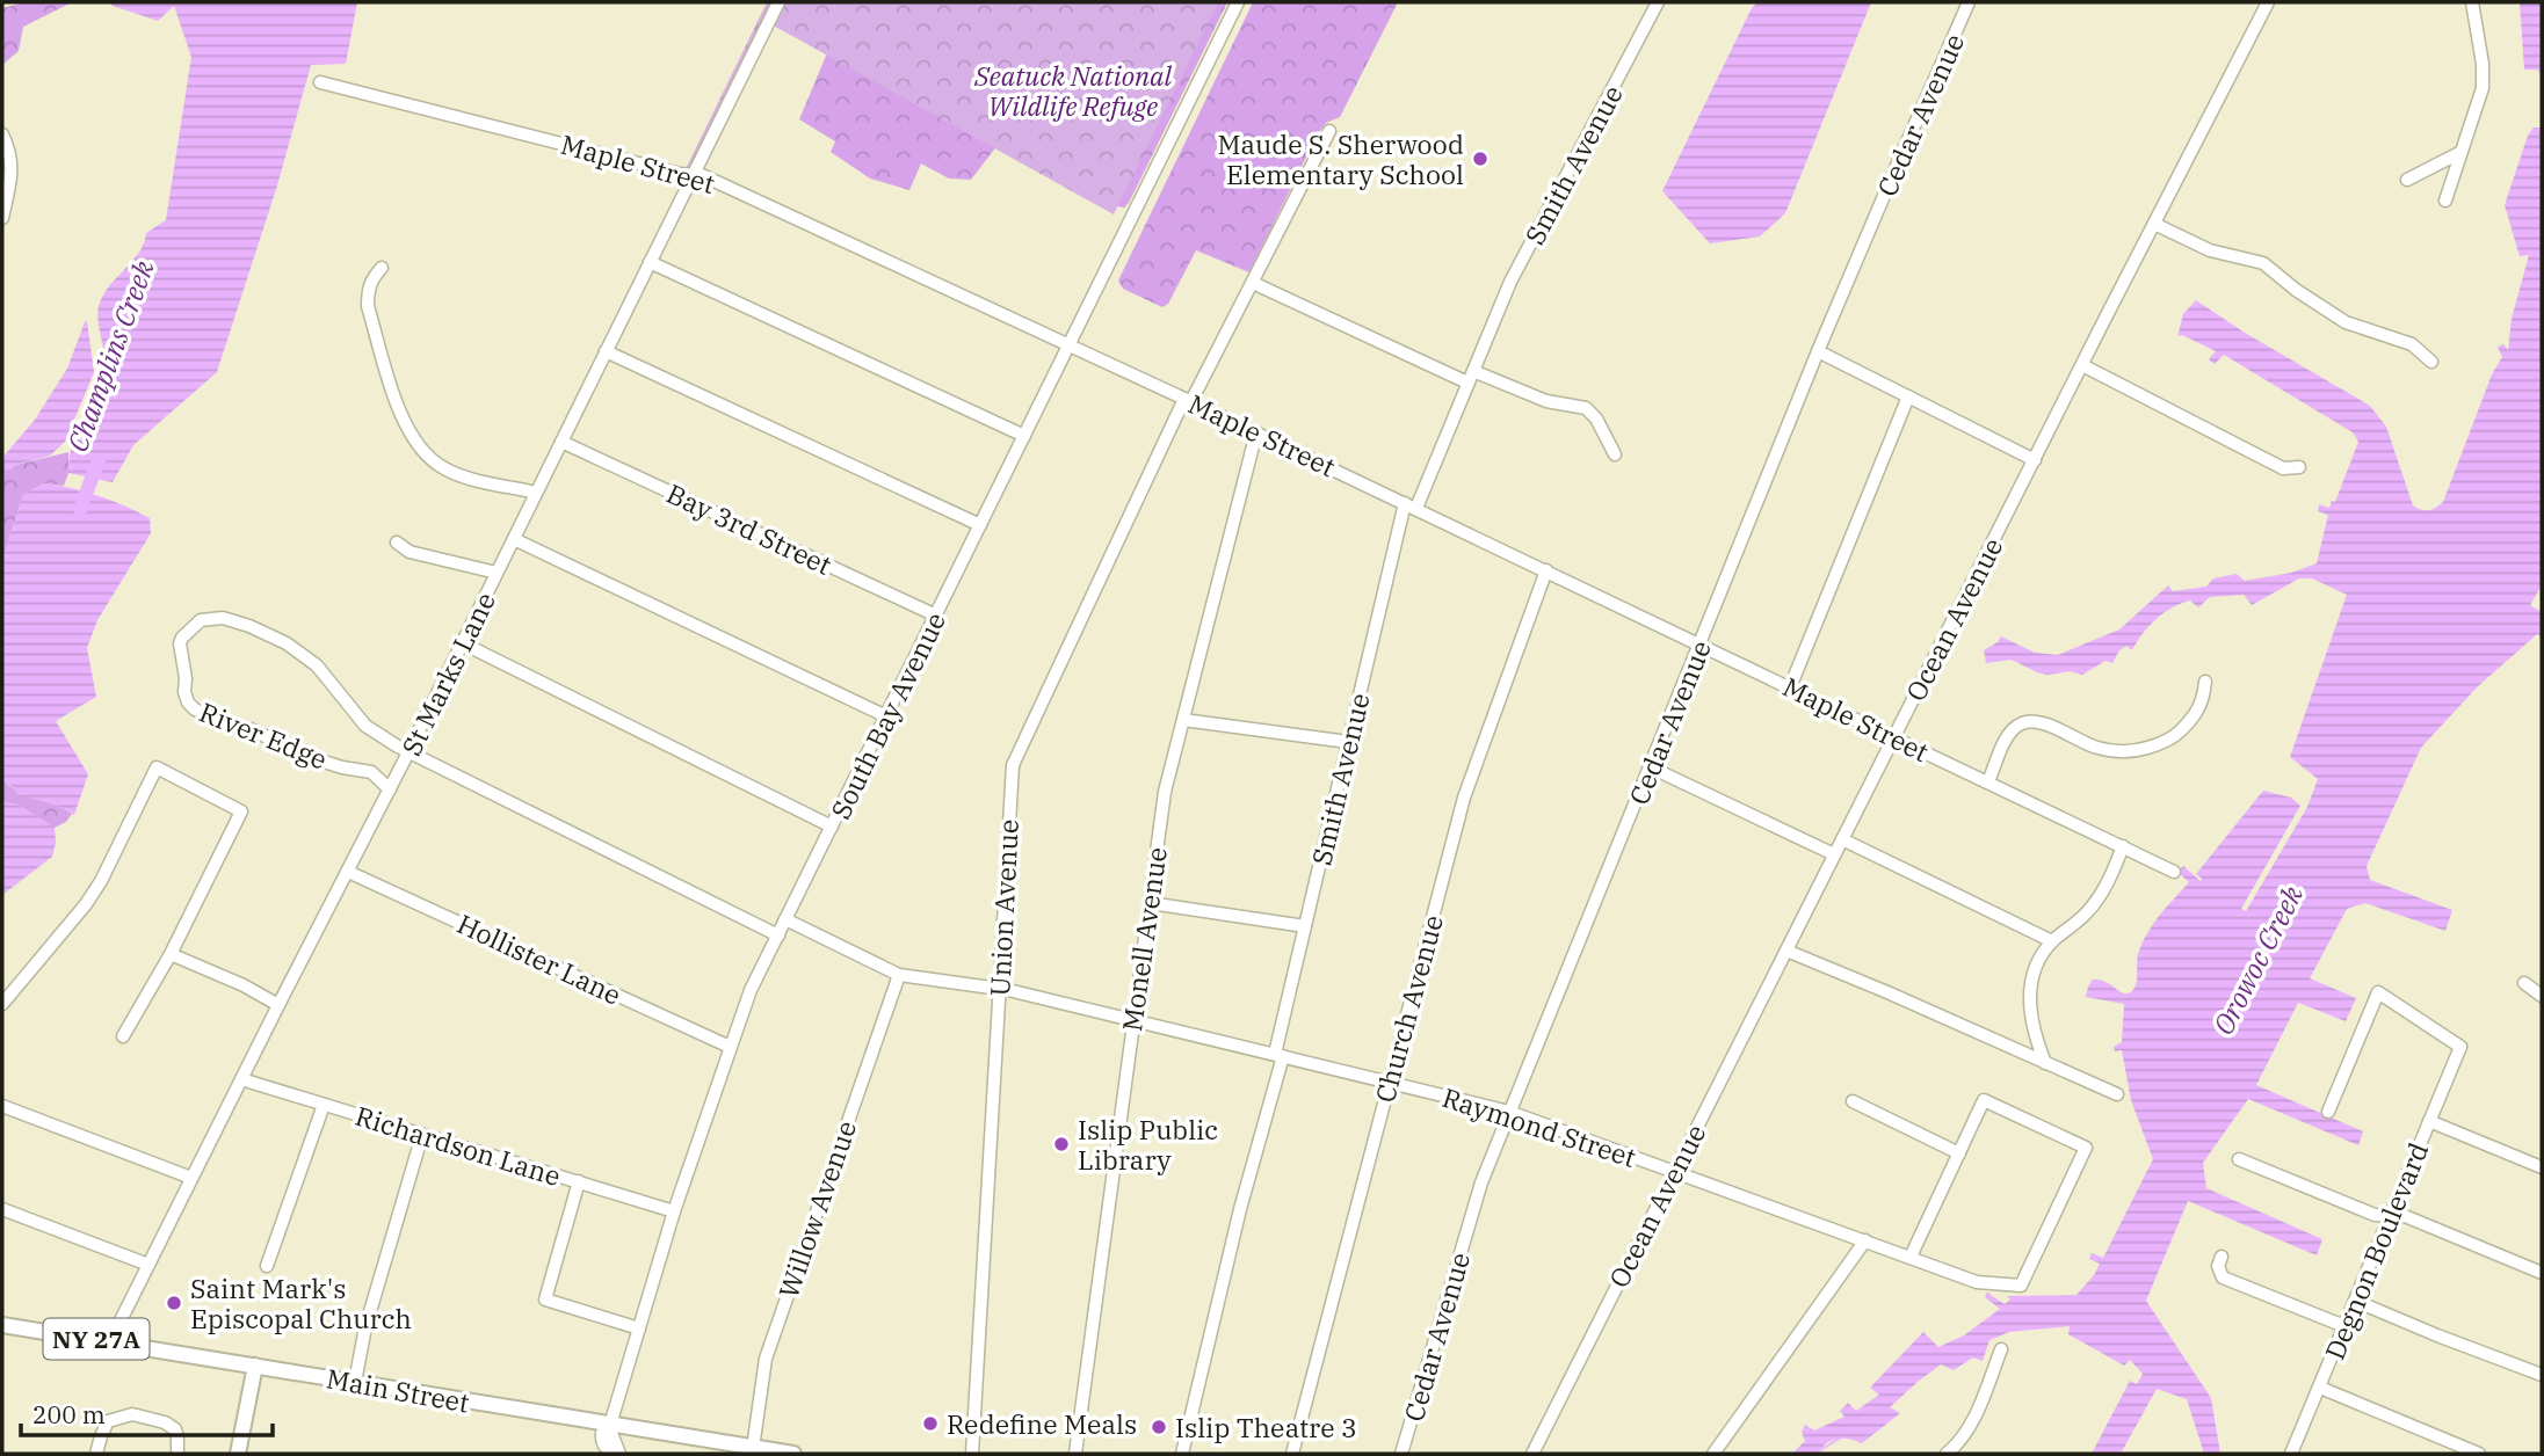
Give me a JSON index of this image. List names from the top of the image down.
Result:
{
  "streets": {
    "main road": ["NY 27A", "Main Street"],
    "street": [
      "Cedar Avenue",
      "Maple Street",
      "Smith Avenue",
      "Bay 3rd Street",
      "Ocean Avenue",
      "St Marks Lane",
      "South Bay Avenue",
      "River Edge",
      "Union Avenue",
      "Monell Avenue",
      "Hollister Lane",
      "Church Avenue",
      "Raymond Street",
      "Richardson Lane",
      "Willow Avenue",
      "Degnon Boulevard"
    ]
  },
  "crossings": [
    ["Cedar Avenue", "Maple Street"],
    ["Cedar Avenue", "Raymond Street"],
    ["Maple Street", "Smith Avenue"],
    ["Maple Street", "Ocean Avenue"],
    ["Maple Street", "St Marks Lane"],
    ["Maple Street", "South Bay Avenue"],
    ["Maple Street", "Union Avenue"],
    ["Maple Street", "Monell Avenue"],
    ["Maple Street", "Church Avenue"],
    ["Smith Avenue", "Raymond Street"],
    ["Bay 3rd Street", "St Marks Lane"],
    ["Bay 3rd Street", "South Bay Avenue"],
    ["Ocean Avenue", "Raymond Street"],
    ["St Marks Lane", "River Edge"],
    ["St Marks Lane", "Hollister Lane"],
    ["St Marks Lane", "Richardson Lane"],
    ["St Marks Lane", "Main Street"],
    ["South Bay Avenue", "River Edge"],
    ["South Bay Avenue", "Hollister Lane"],
    ["South Bay Avenue", "Raymond Street"],
    ["South Bay Avenue", "Richardson Lane"],
    ["South Bay Avenue", "Main Street"],
    ["Union Avenue", "Raymond Street"],
    ["Monell Avenue", "Raymond Street"],
    ["Church Avenue", "Raymond Street"],
    ["Raymond Street", "Willow Avenue"],
    ["Willow Avenue", "Main Street"]
  ],
  "water": ["Champlins Creek", "Orowoc Creek"],
  "parks": ["Seatuck National Wildlife Refuge"],
  "places": [
    "Maude S. Sherwood Elementary School",
    "Islip Public Library",
    "Saint Mark's Episcopal Church",
    "Redefine Meals",
    "Islip Theatre 3"
  ],
  "scale_bar": "200 m"
}
